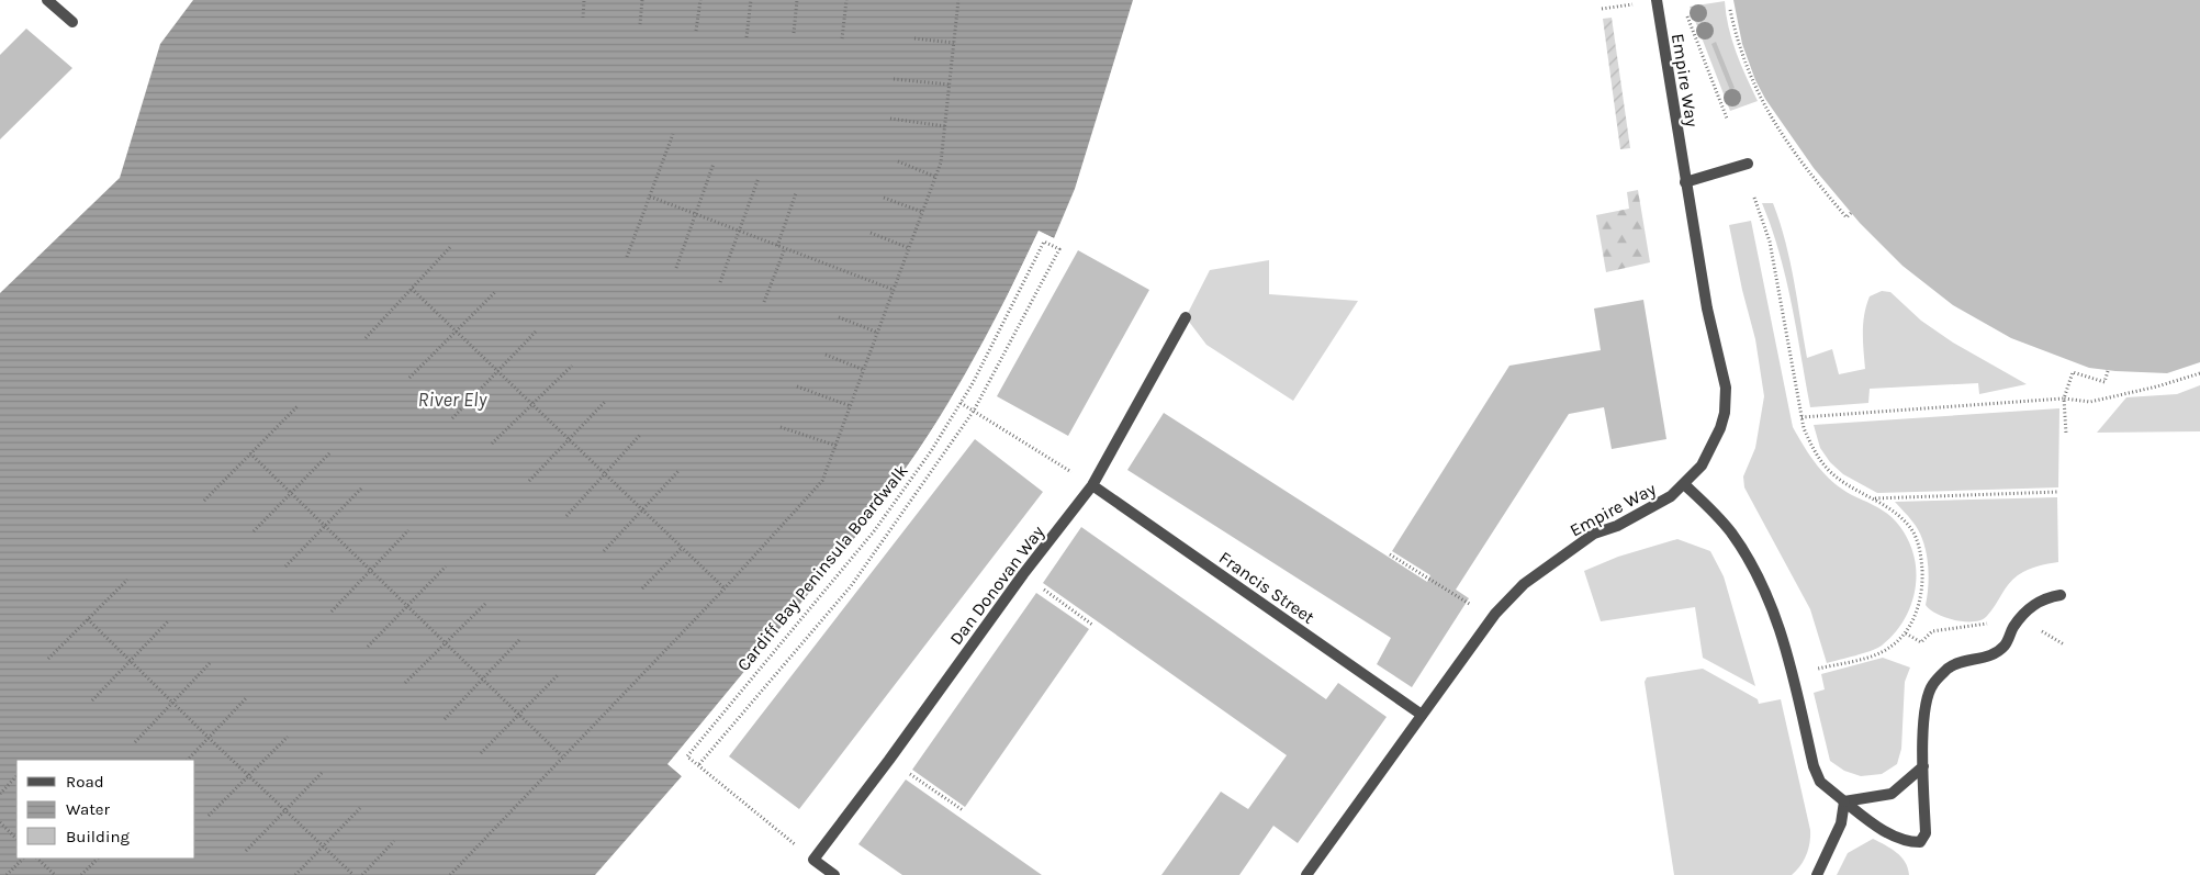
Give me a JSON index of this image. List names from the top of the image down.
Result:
{
  "streets": {
    "street": ["Empire Way", "Dan Donovan Way", "Francis Street"],
    "path": ["Cardiff Bay Peninsula Boardwalk"]
  },
  "crossings": [
    ["Empire Way", "Francis Street"],
    ["Dan Donovan Way", "Francis Street"]
  ],
  "water": ["River Ely"],
  "legend": ["Road", "Water", "Building"]
}
